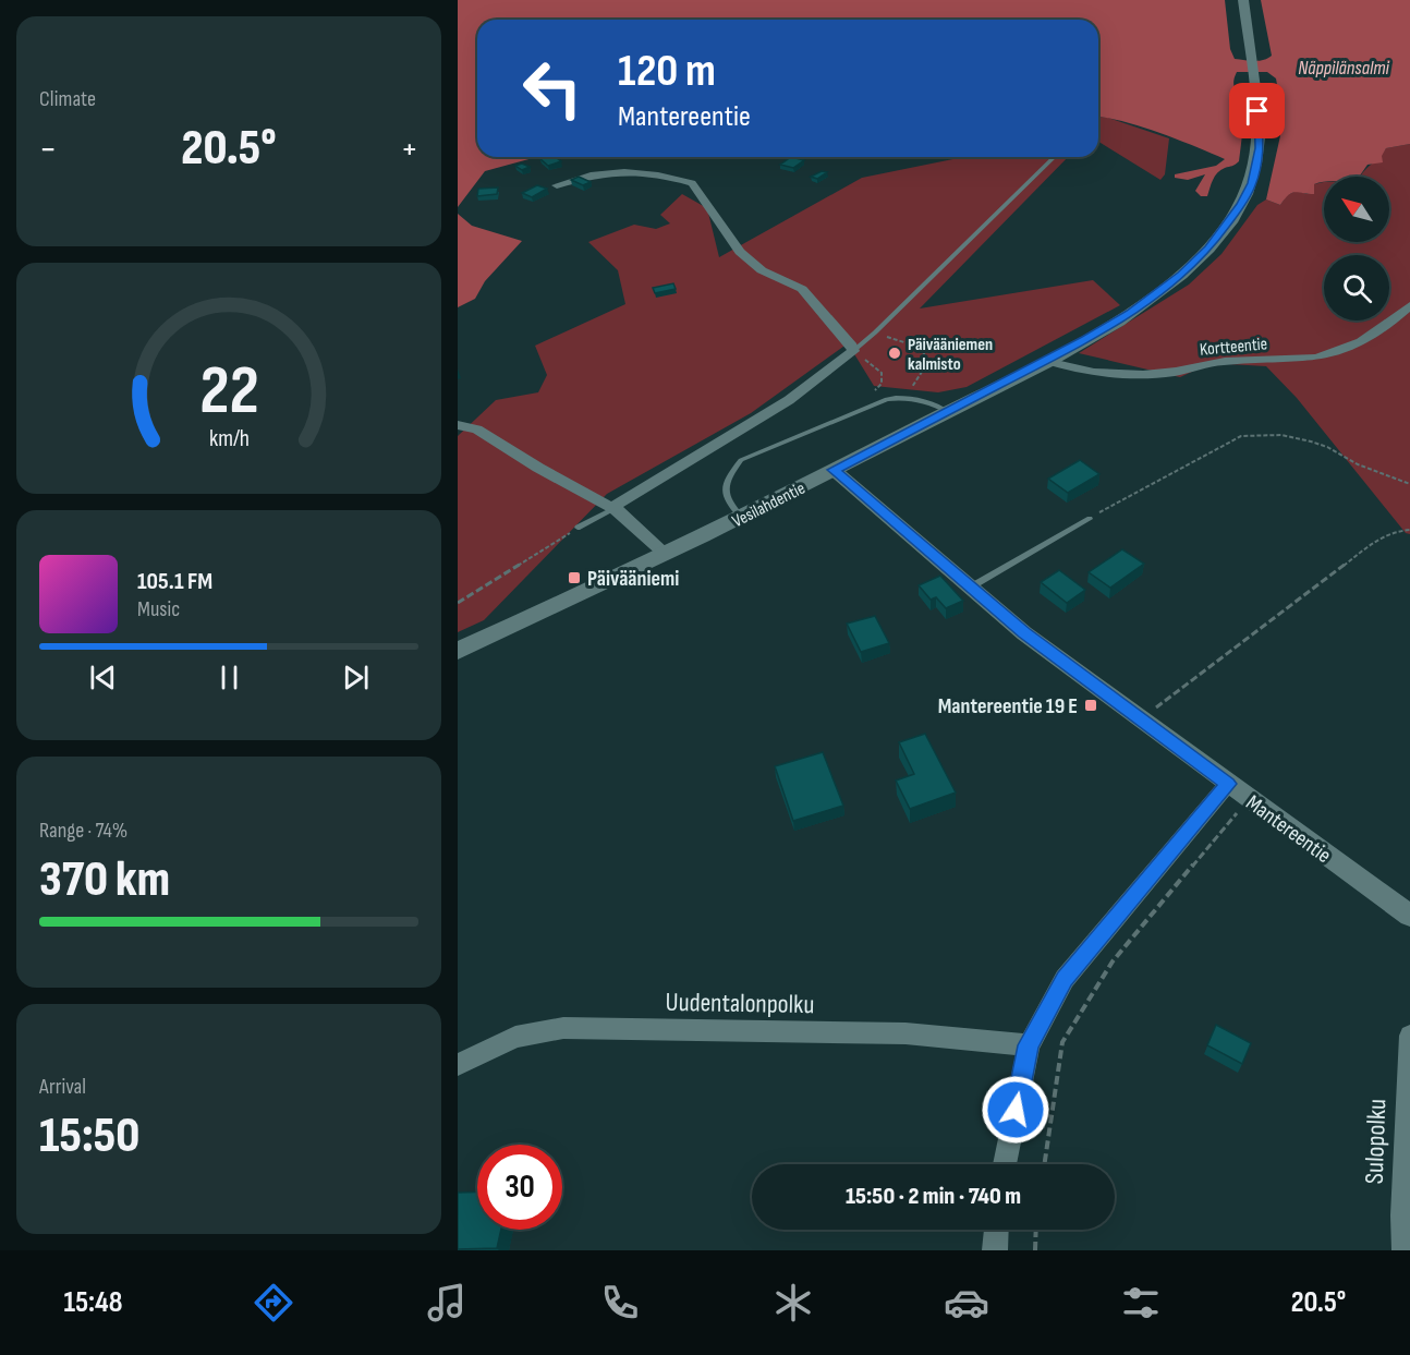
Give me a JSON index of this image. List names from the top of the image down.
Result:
{
  "streets": {
    "main road": ["Vesilahdentie"],
    "street": [
      "Kortteentie",
      "Mantereentie",
      "Uudentalonpolku",
      "Sulopolku"
    ]
  },
  "crossings": [
    ["Kortteentie", "Vesilahdentie"],
    ["Vesilahdentie", "Mantereentie"]
  ],
  "water": ["Näppilänsalmi"],
  "places": {
    "other": ["Päivääniemen kalmisto"],
    "transit": ["Päivääniemi", "Mantereentie 19 E"]
  },
  "north": "top left",
  "page": {
    "tile": [
      "Climate",
      ["Range · 74%", "370 km"],
      ["Arrival", "15:50"]
    ],
    "turn": ["120 m", "Mantereentie"],
    "heat": ["−", "20.5°", "+"],
    "song": ["105.1 FM", "Music"],
    "limit": "30",
    "trip": "15:50 · 2 min · 740 m",
    "tabs": ["15:48", "20.5°"],
    "gauge": ["22", "km/h"]
  }
}
